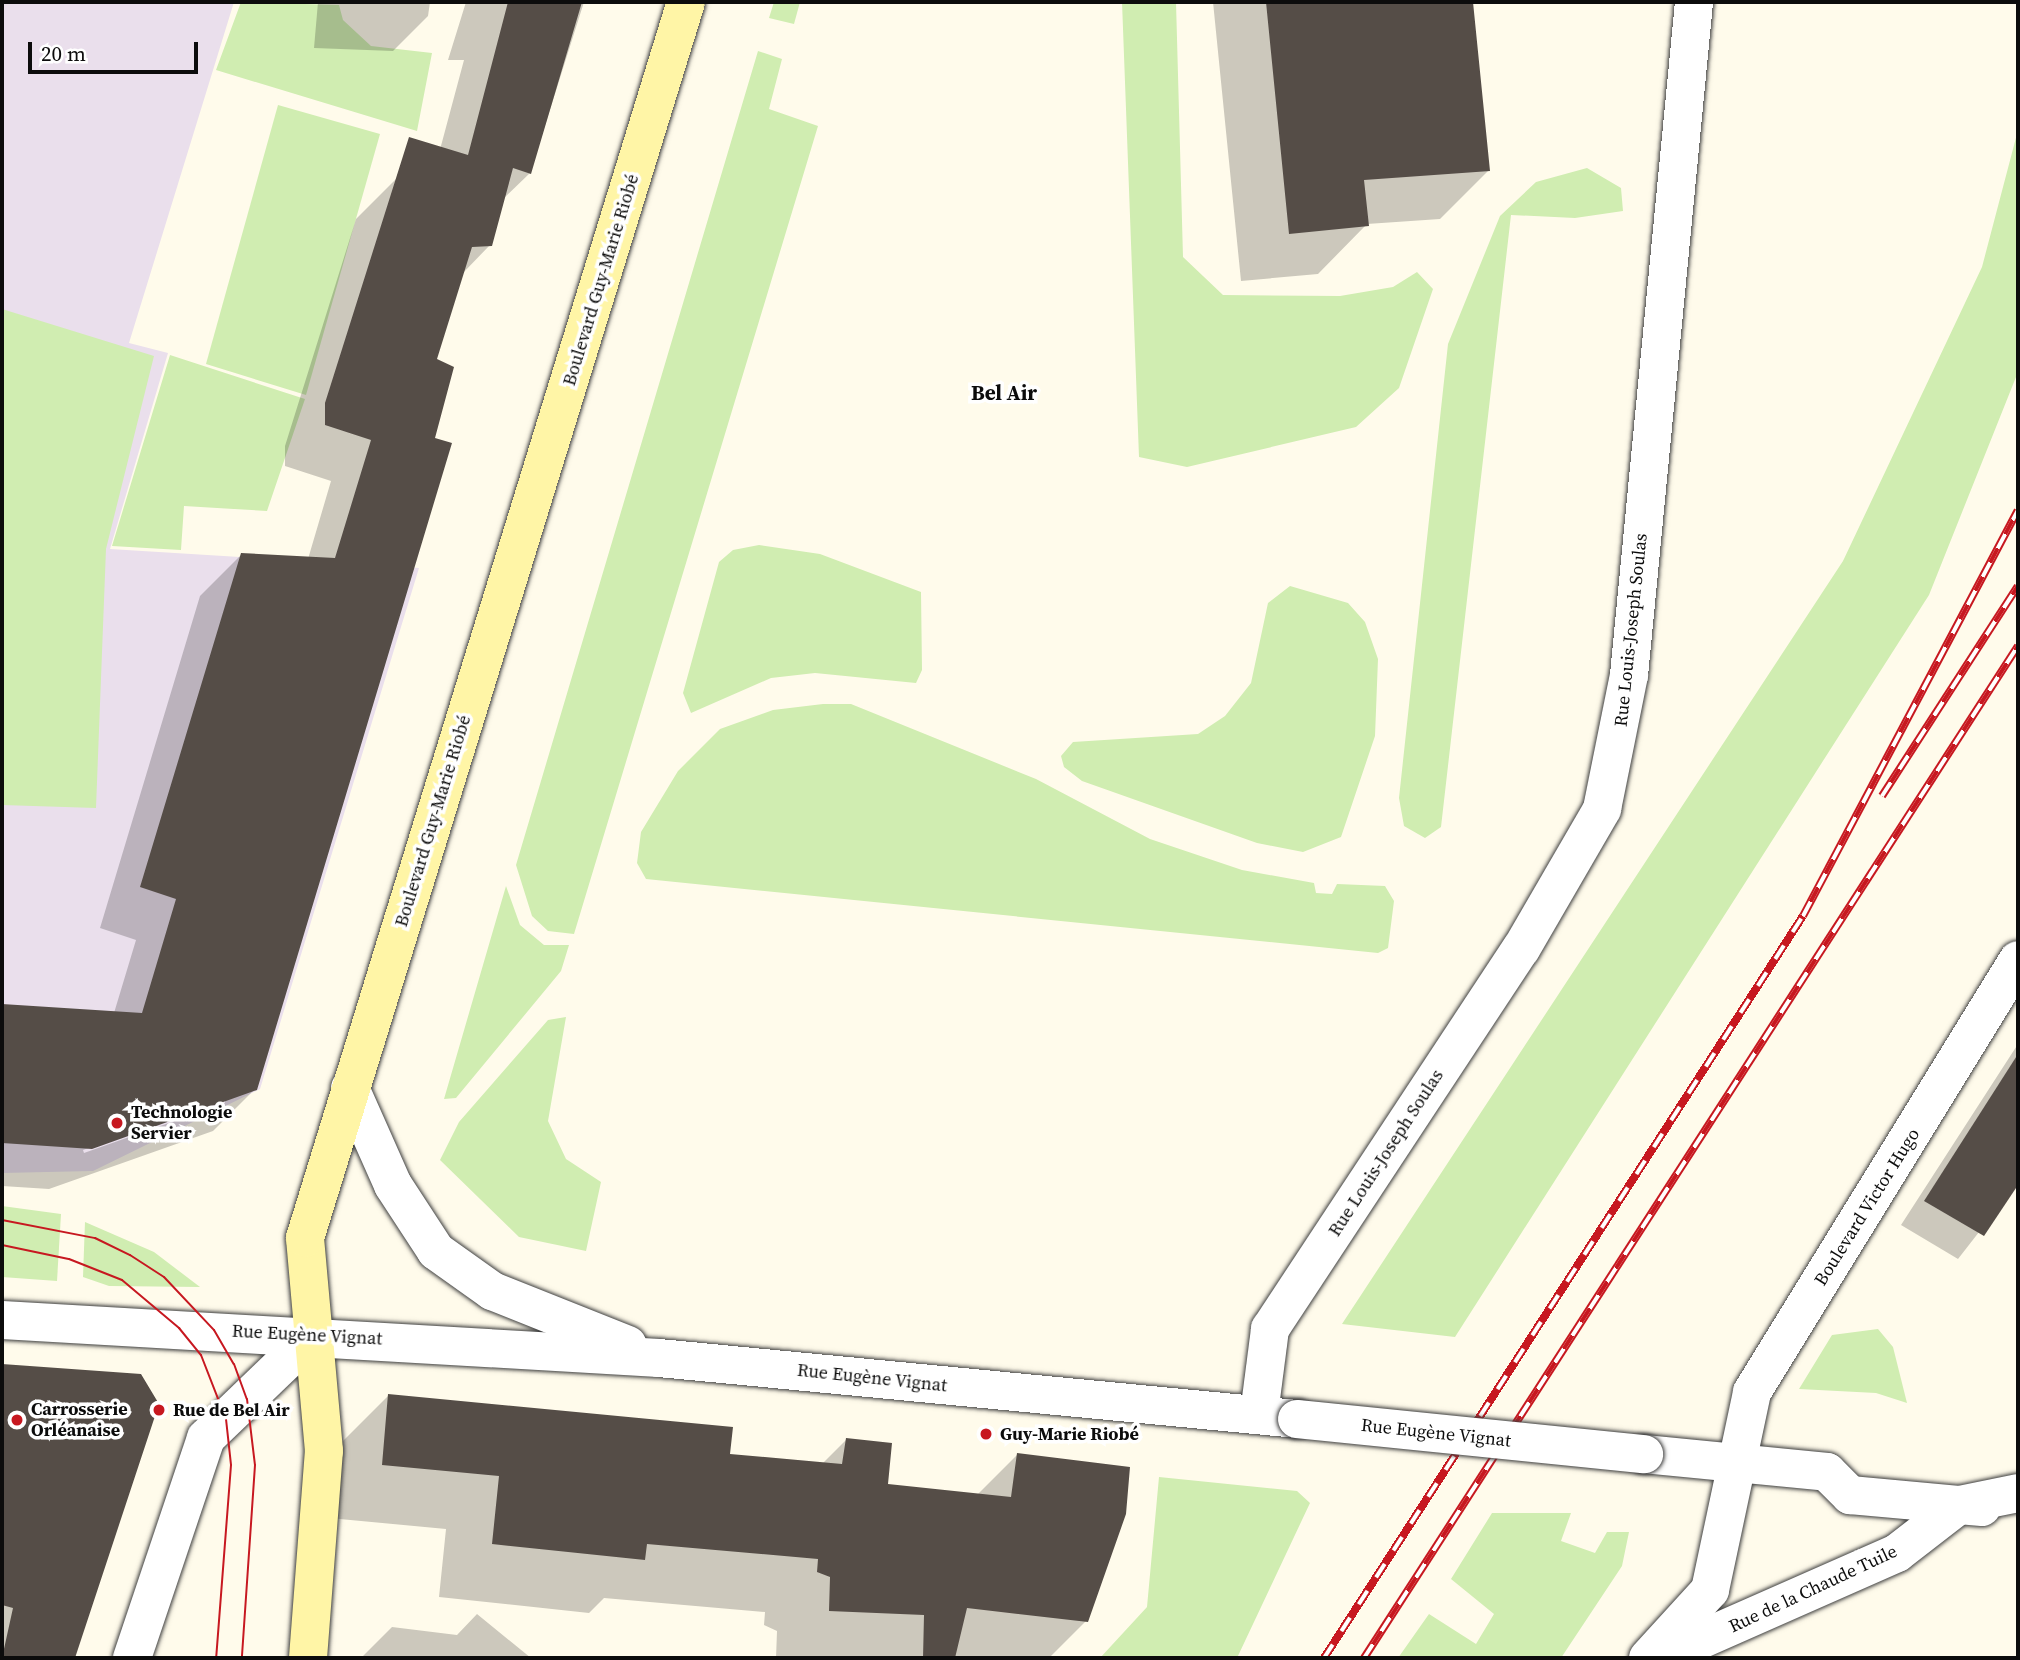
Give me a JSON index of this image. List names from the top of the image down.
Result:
{
  "streets": {
    "main road": ["Boulevard Guy-Marie Riobé"],
    "street": [
      "Rue Louis-Joseph Soulas",
      "Boulevard Victor Hugo",
      "Rue Eugène Vignat",
      "Rue de la Chaude Tuile"
    ]
  },
  "crossings": [
    ["Boulevard Guy-Marie Riobé", "Rue Eugène Vignat"],
    ["Rue Louis-Joseph Soulas", "Rue Eugène Vignat"],
    ["Boulevard Victor Hugo", "Rue Eugène Vignat"],
    ["Rue Eugène Vignat", "Rue de la Chaude Tuile"]
  ],
  "districts": ["Bel Air"],
  "places": [
    "Technologie Servier",
    "Rue de Bel Air",
    "Carrosserie Orléanaise",
    "Guy-Marie Riobé"
  ],
  "scale_bar": "20 m"
}
